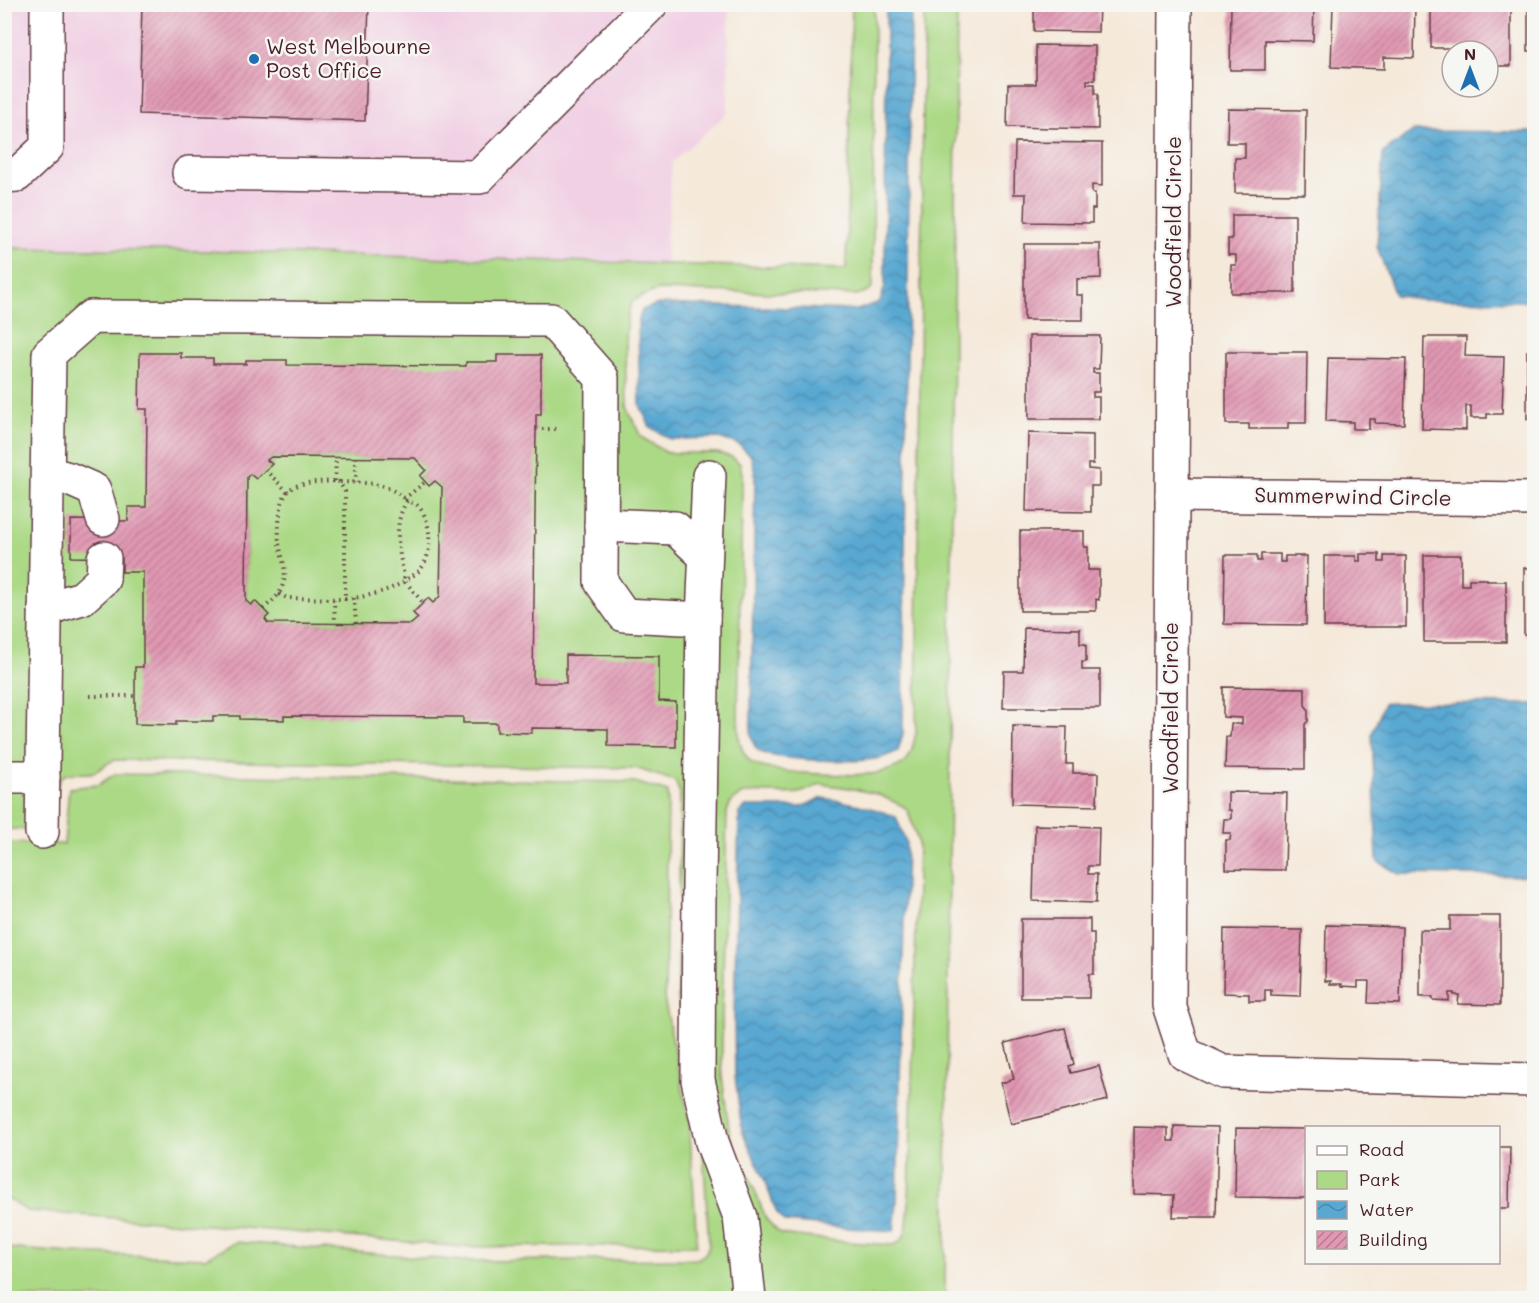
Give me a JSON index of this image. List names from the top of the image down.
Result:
{
  "streets": {
    "street": ["Woodfield Circle", "Summerwind Circle"]
  },
  "crossings": [
    ["Woodfield Circle", "Summerwind Circle"]
  ],
  "places": ["West Melbourne Post Office"],
  "legend": [
    "Road",
    "Park",
    "Water",
    "Building"
  ],
  "north": "top"
}
